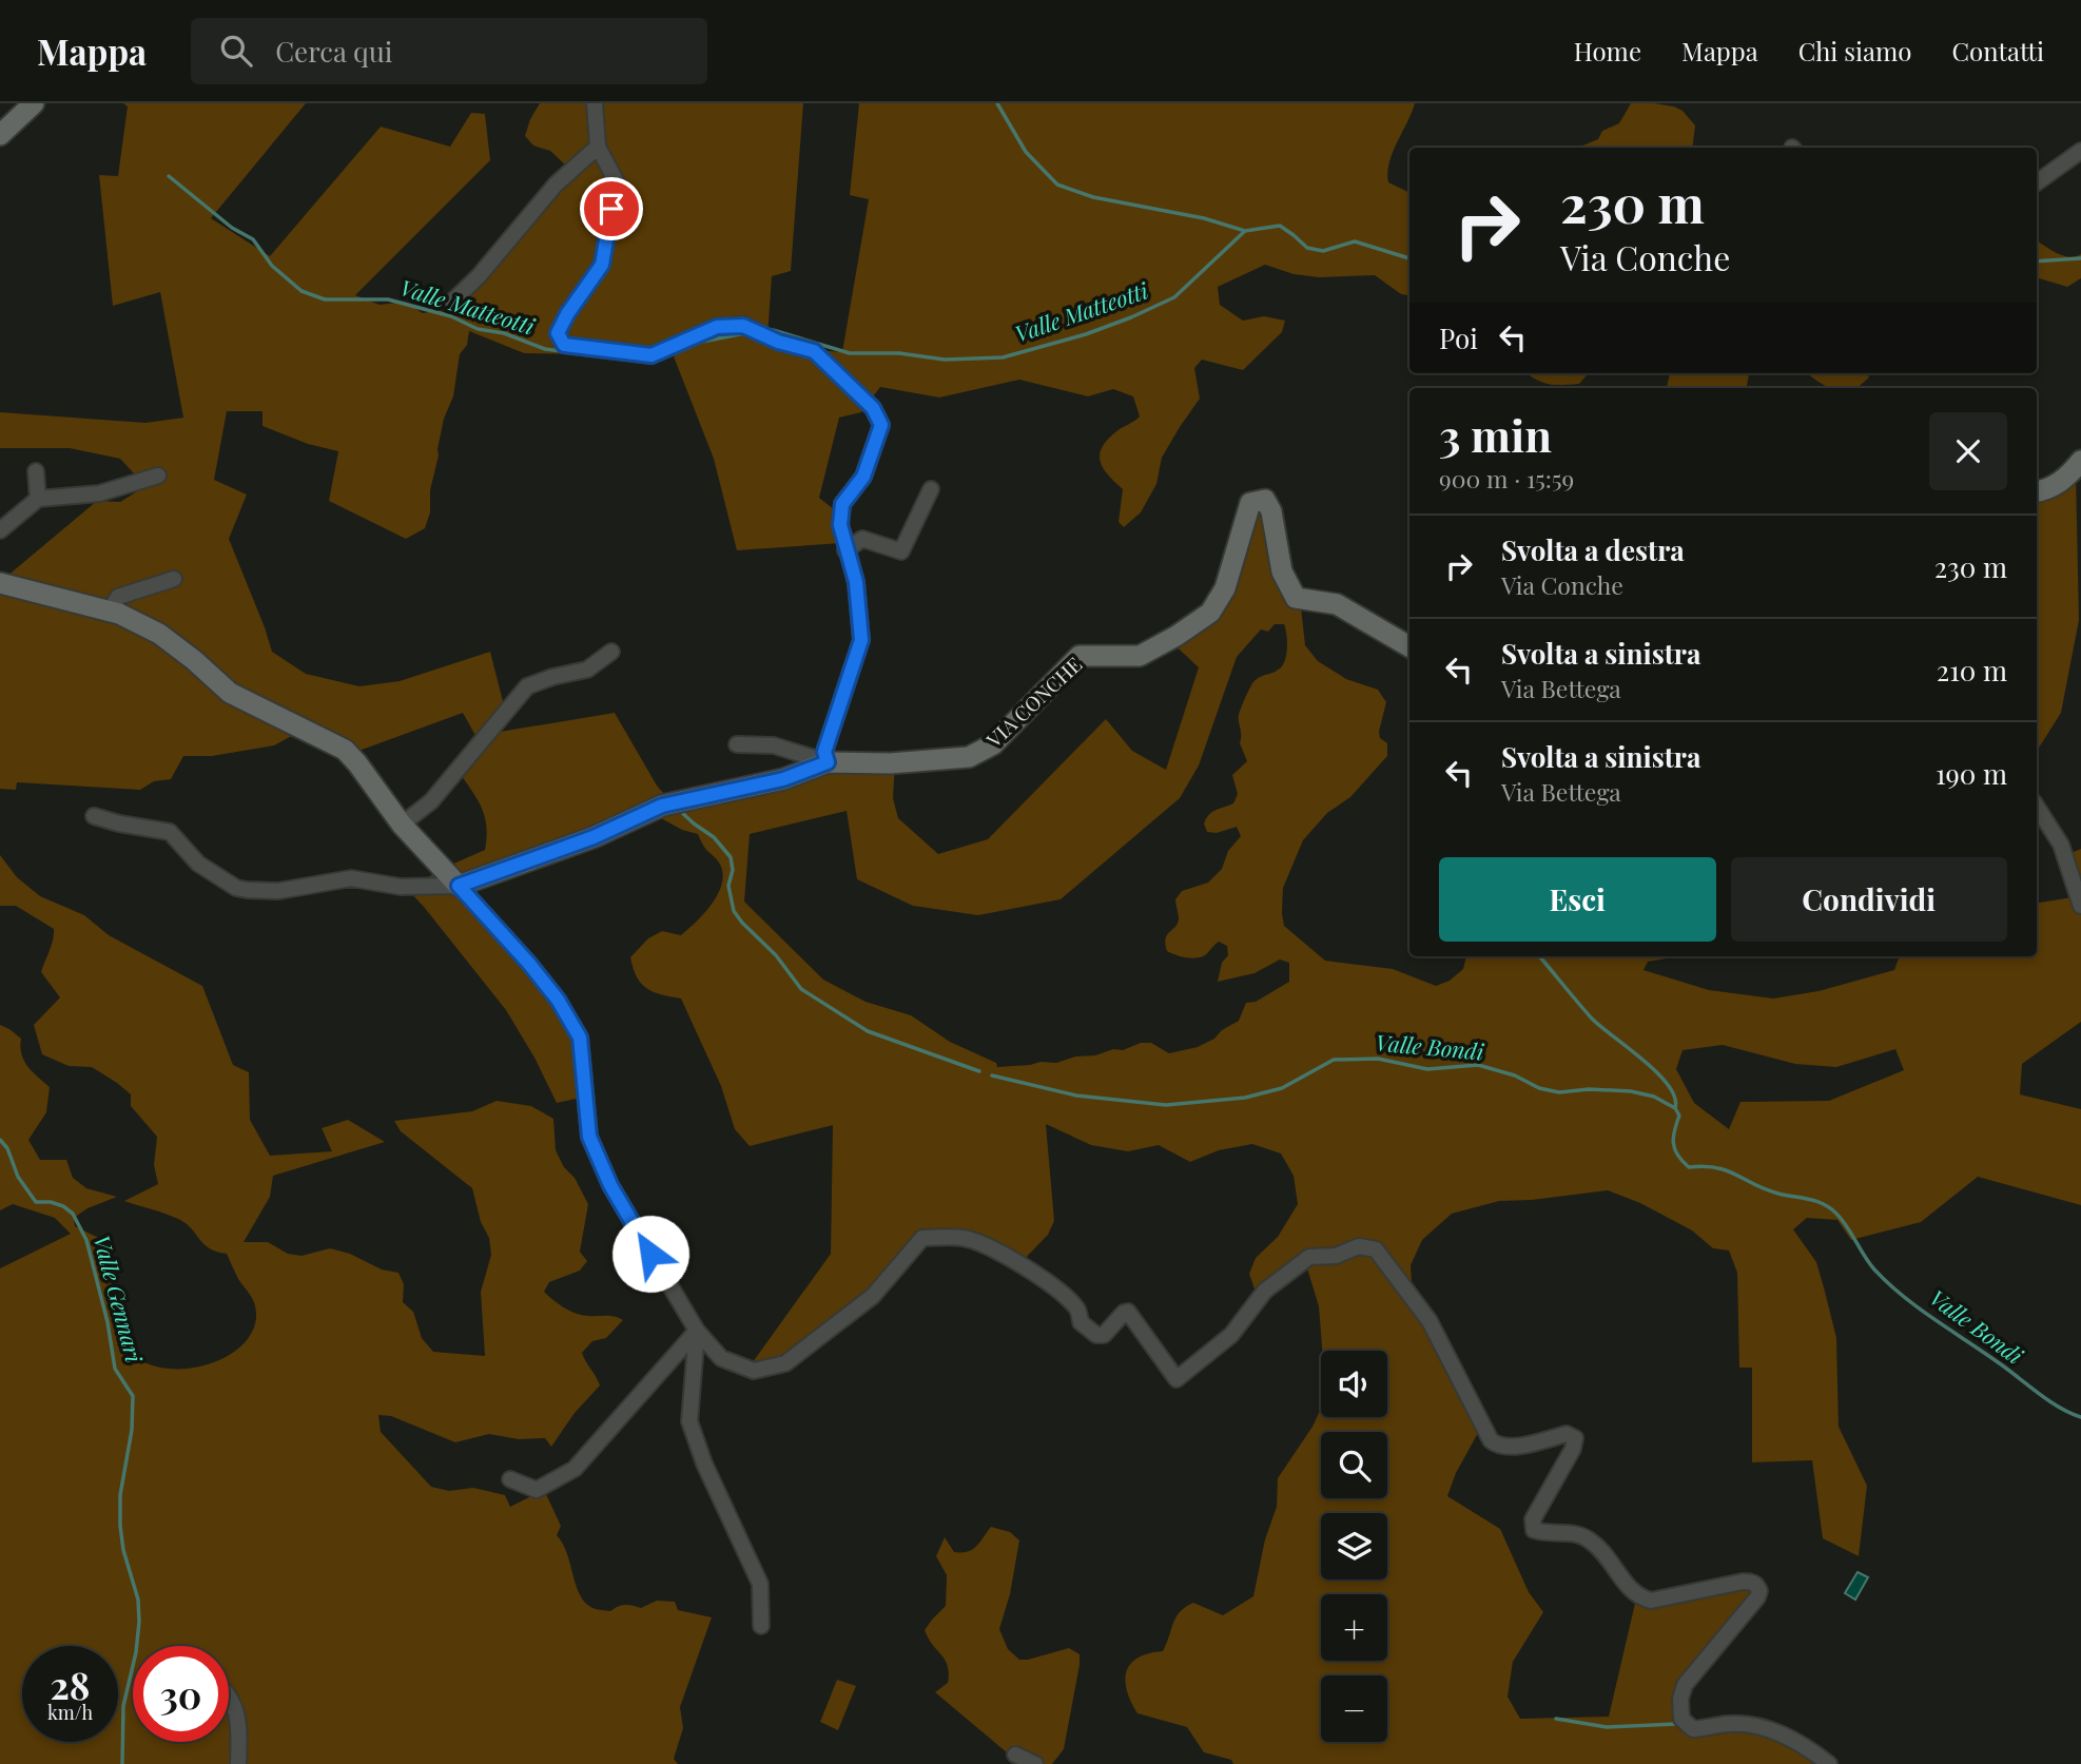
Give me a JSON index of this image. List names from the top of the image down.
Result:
{
  "streets": {
    "street": ["VIA CONCHE"]
  },
  "water": ["Valle Matteotti", "Valle Bondi", "Valle Gennari"],
  "page": {
    "header": "Mappa",
    "search": "Cerca qui",
    "nav": [
      "Home",
      "Mappa",
      "Chi siamo",
      "Contatti"
    ],
    "turn": ["230 m", "Via Conche"],
    "then": "Poi",
    "heading": ["3 min", "900 m · 15:59"],
    "list": [
      {
        "name": "Svolta a destra",
        "note": "Via Conche",
        "value": "230 m"
      },
      {
        "name": "Svolta a sinistra",
        "note": "Via Bettega",
        "value": "210 m"
      },
      {
        "name": "Svolta a sinistra",
        "note": "Via Bettega",
        "value": "190 m"
      }
    ],
    "buttons": ["Esci", "Condividi"],
    "map_buttons": ["+", "−"],
    "speed": "28 km/h",
    "limit": "30"
  }
}
